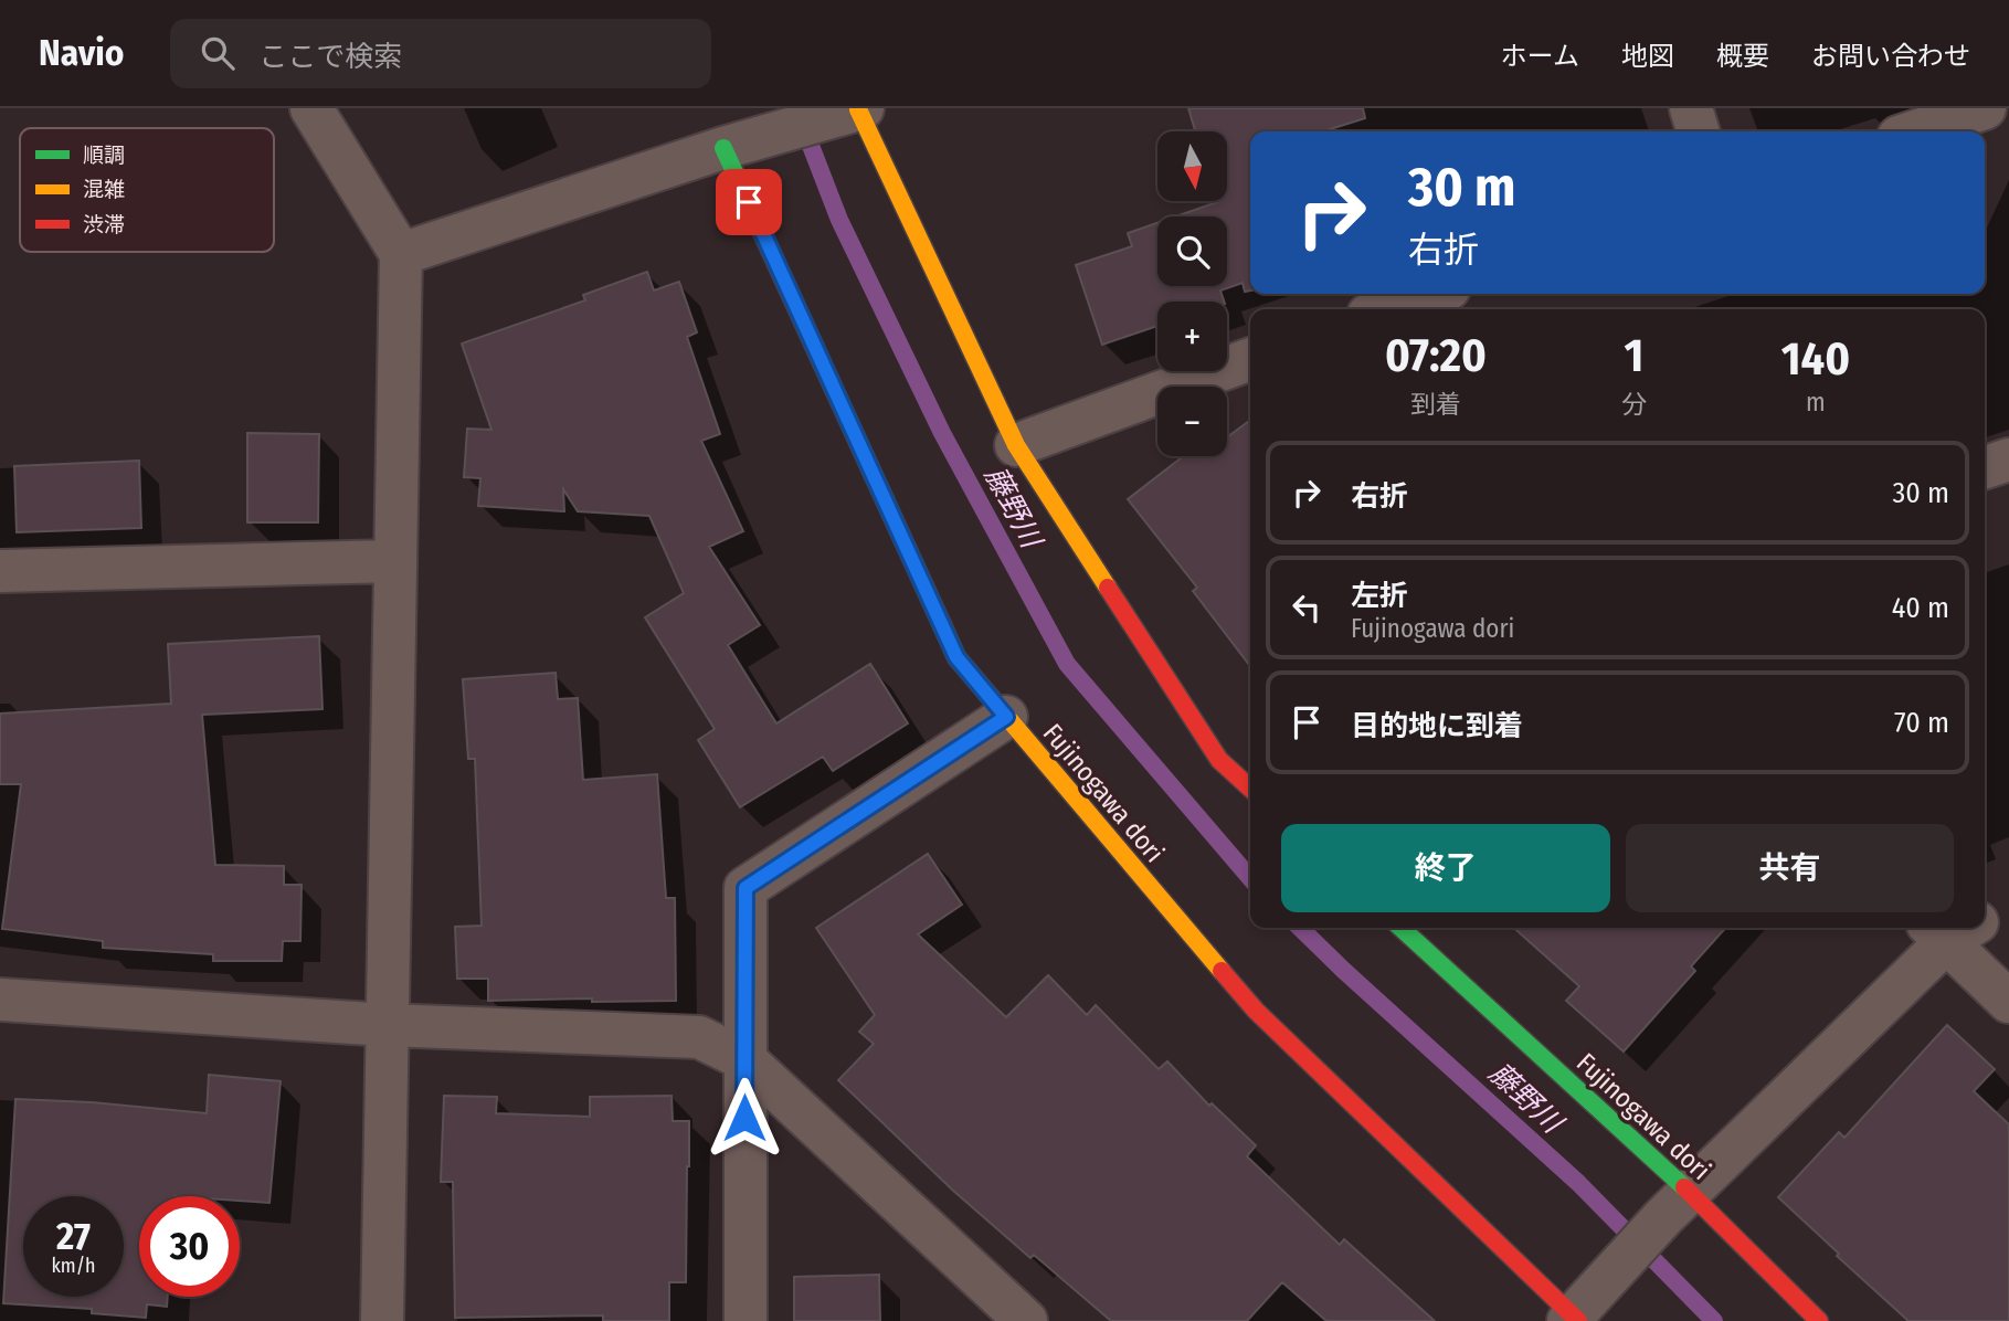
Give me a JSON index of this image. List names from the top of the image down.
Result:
{
  "streets": {
    "street": ["Fujinogawa dori"]
  },
  "water": ["藤野川"],
  "legend": ["順調", "混雑", "渋滞"],
  "north": "bottom",
  "page": {
    "header": "Navio",
    "search": "ここで検索",
    "nav": [
      "ホーム",
      "地図",
      "概要",
      "お問い合わせ"
    ],
    "map_buttons": ["+", "−"],
    "turn": ["30 m", "右折"],
    "eta": [
      "07:20",
      "到着",
      "1",
      "分",
      "140",
      "m"
    ],
    "list": [
      {
        "name": "右折",
        "value": "30 m"
      },
      {
        "name": "左折",
        "note": "Fujinogawa dori",
        "value": "40 m"
      },
      {
        "name": "目的地に到着",
        "value": "70 m"
      }
    ],
    "buttons": ["終了", "共有"],
    "speed": "27 km/h",
    "limit": "30"
  }
}
